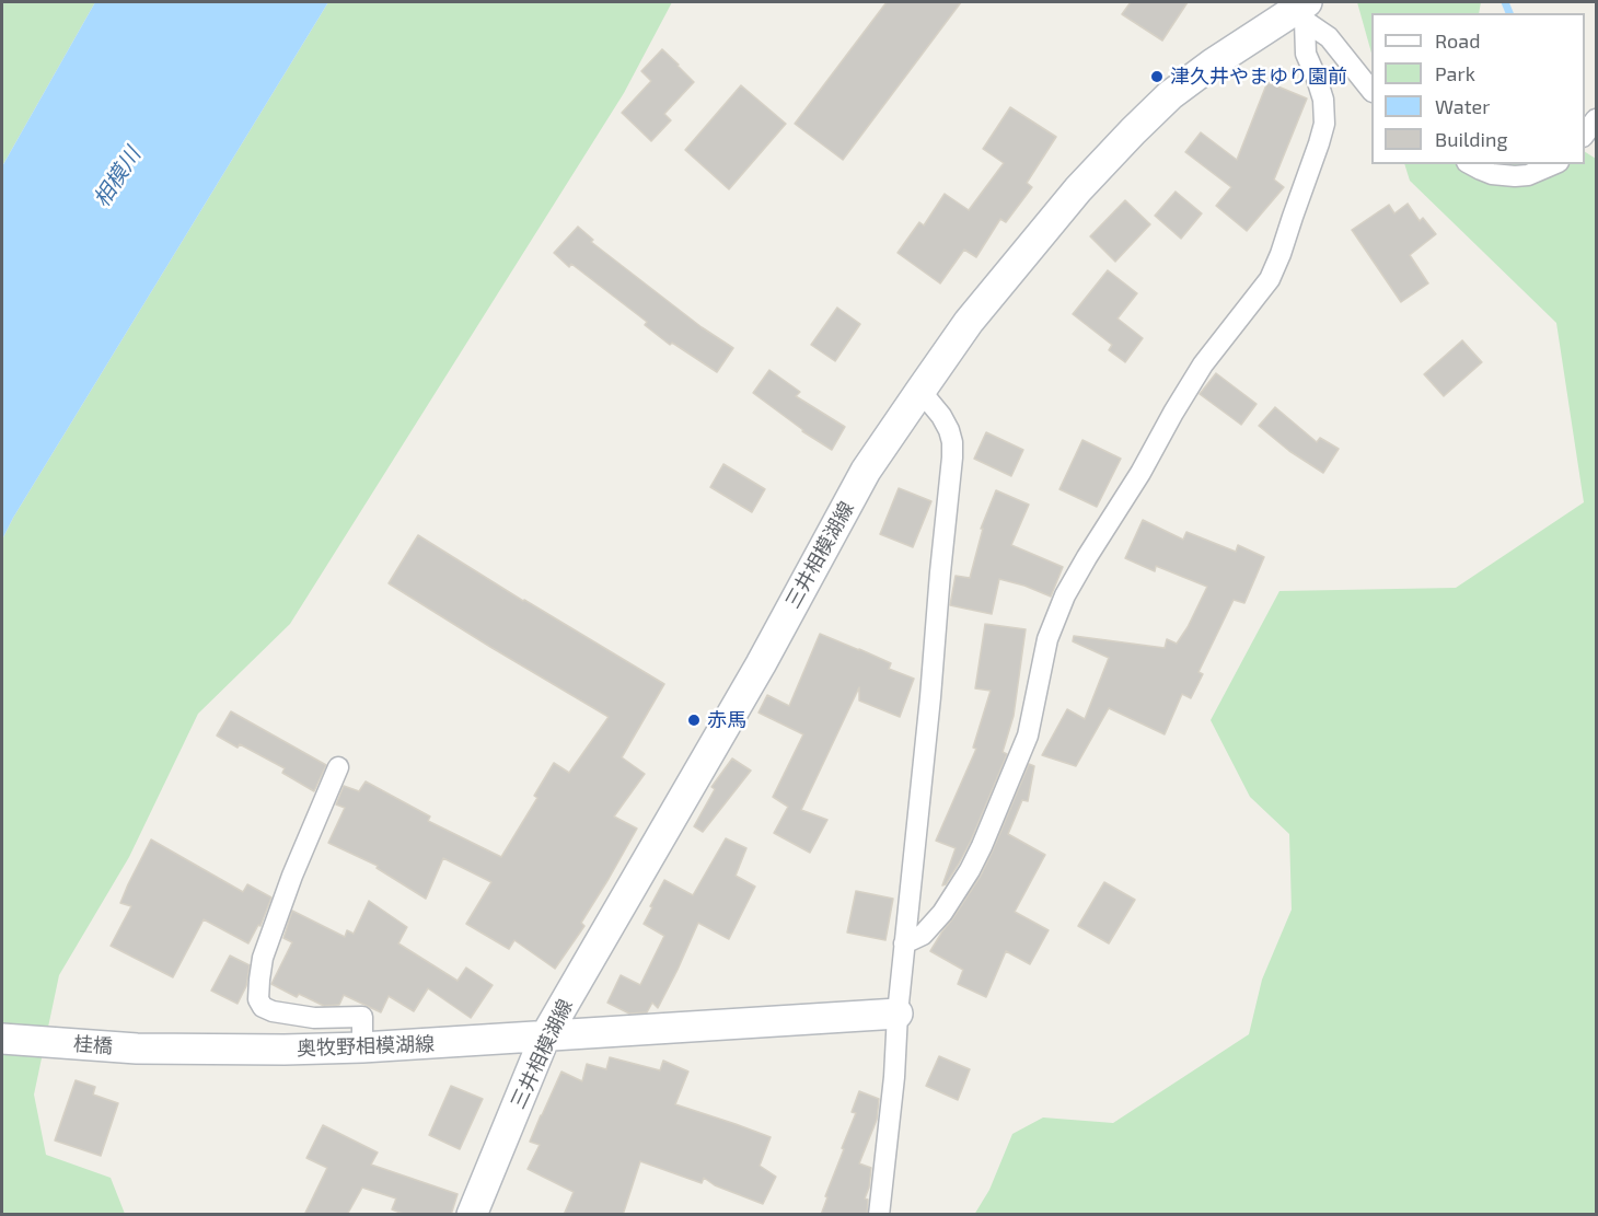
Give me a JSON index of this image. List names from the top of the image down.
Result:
{
  "streets": {
    "main road": ["三井相模湖線", "桂橋", "奥牧野相模湖線"]
  },
  "crossings": [
    ["三井相模湖線", "奥牧野相模湖線"],
    ["桂橋", "奥牧野相模湖線"]
  ],
  "water": ["相模川"],
  "places": ["津久井やまゆり園前", "赤馬"],
  "legend": [
    "Road",
    "Park",
    "Water",
    "Building"
  ]
}
